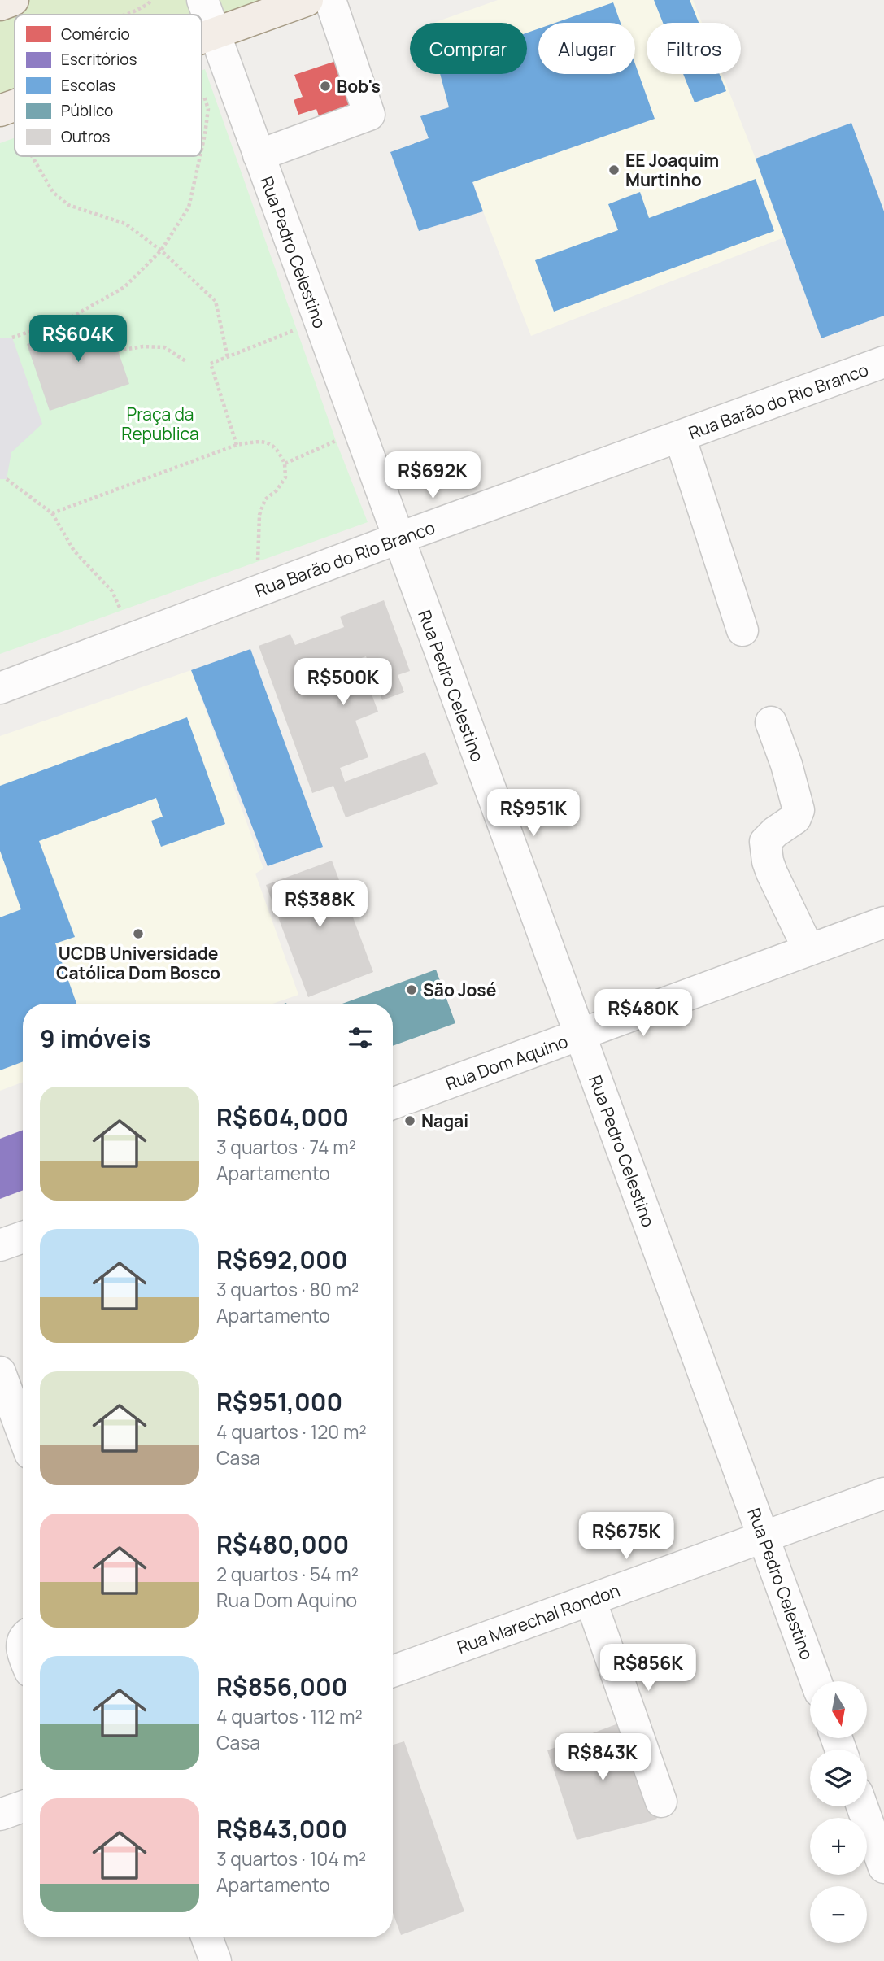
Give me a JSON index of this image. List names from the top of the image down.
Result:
{
  "streets": {
    "street": [
      "Rua Pedro Celestino",
      "Rua Barão do Rio Branco",
      "Rua Dom Aquino",
      "Rua Marechal Rondon"
    ]
  },
  "crossings": [
    ["Rua Pedro Celestino", "Rua Barão do Rio Branco"],
    ["Rua Pedro Celestino", "Rua Dom Aquino"],
    ["Rua Pedro Celestino", "Rua Marechal Rondon"]
  ],
  "parks": ["Praça da Republica"],
  "places": [
    "Bob's",
    "EE Joaquim Murtinho",
    "UCDB Universidade Católica Dom Bosco",
    "São José",
    "Nagai"
  ],
  "legend": [
    "Comércio",
    "Escritórios",
    "Escolas",
    "Público",
    "Outros"
  ],
  "north": "bottom",
  "page": {
    "chip": ["Comprar", "Alugar", "Filtros"],
    "price": [
      "R$604K",
      "R$692K",
      "R$500K",
      "R$951K",
      "R$388K",
      "R$480K",
      "R$675K",
      "R$856K",
      "R$843K"
    ],
    "heading": "9 imóveis",
    "list": [
      {
        "name": "R$604,000",
        "note": "3 quartos · 74 m² · Apartamento"
      },
      {
        "name": "R$692,000",
        "note": "3 quartos · 80 m² · Apartamento"
      },
      {
        "name": "R$951,000",
        "note": "4 quartos · 120 m² · Casa"
      },
      {
        "name": "R$480,000",
        "note": "2 quartos · 54 m² · Rua Dom Aquino"
      },
      {
        "name": "R$856,000",
        "note": "4 quartos · 112 m² · Casa"
      },
      {
        "name": "R$843,000",
        "note": "3 quartos · 104 m² · Apartamento"
      }
    ],
    "map_buttons": ["+", "−"]
  }
}
